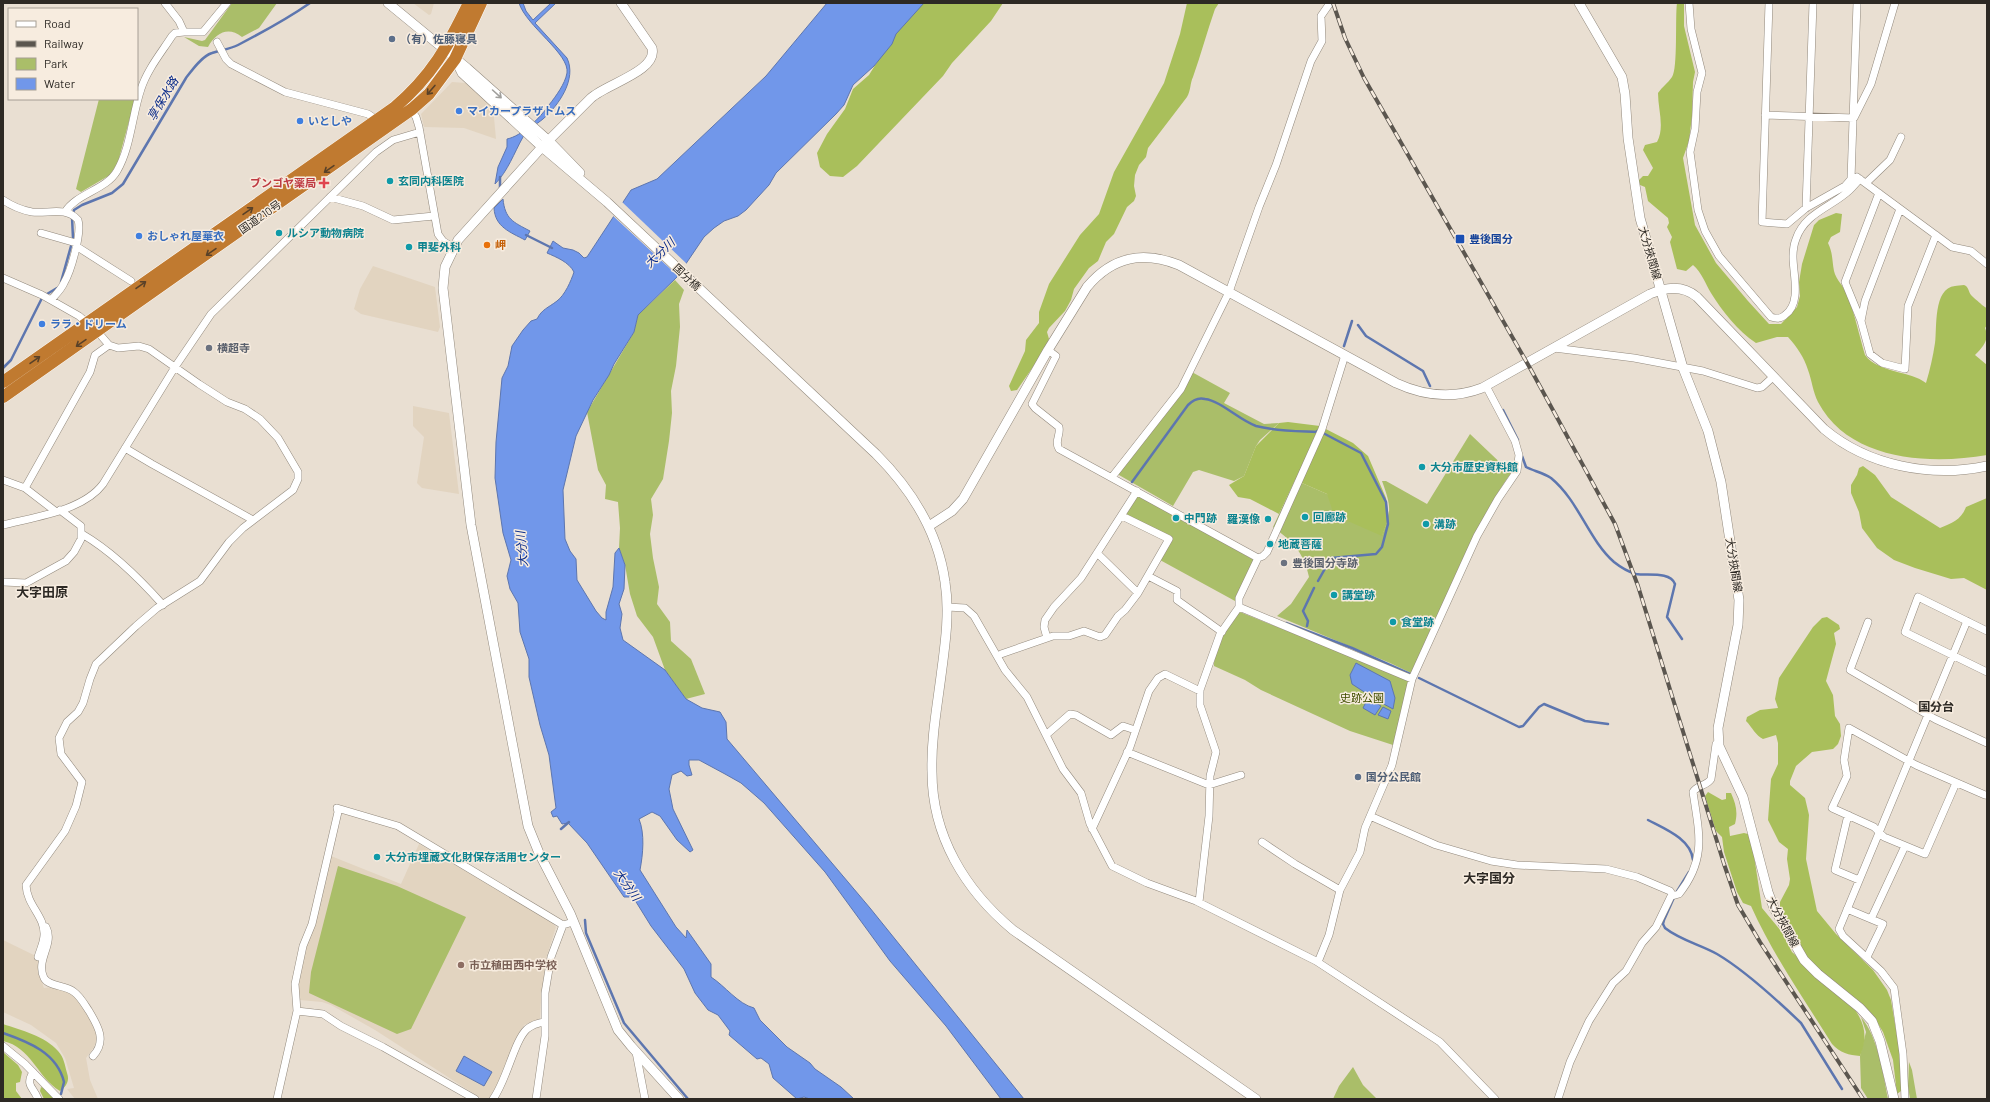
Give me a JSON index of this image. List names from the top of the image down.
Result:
{
  "streets": {
    "highway": ["国道210号"],
    "street": ["大分挾間線", "国分橋"]
  },
  "crossings": [
    ["国道210号", "国分橋"]
  ],
  "districts": ["大字田原", "国分台", "大字国分"],
  "water": ["享保水路", "大分川"],
  "parks": ["史跡公園"],
  "places": {
    "other": [
      "（有）佐藤寝具",
      "マイカープラザトムス",
      "いとしや",
      "玄同内科医院",
      "ルシア動物病院",
      "おしゃれ屋華衣",
      "岬",
      "甲斐外科",
      "ララ・ドリーム",
      "横超寺",
      "大分市歴史資料館",
      "回廊跡",
      "中門跡",
      "羅漢像",
      "溝跡",
      "地蔵菩薩",
      "豊後国分寺跡",
      "講堂跡",
      "食堂跡",
      "国分公民館",
      "大分市埋蔵文化財保存活用センター",
      "市立稙田西中学校"
    ],
    "health": ["ブンゴヤ薬局"],
    "transit": ["豊後国分"]
  },
  "legend": [
    "Road",
    "Railway",
    "Park",
    "Water"
  ]
}
